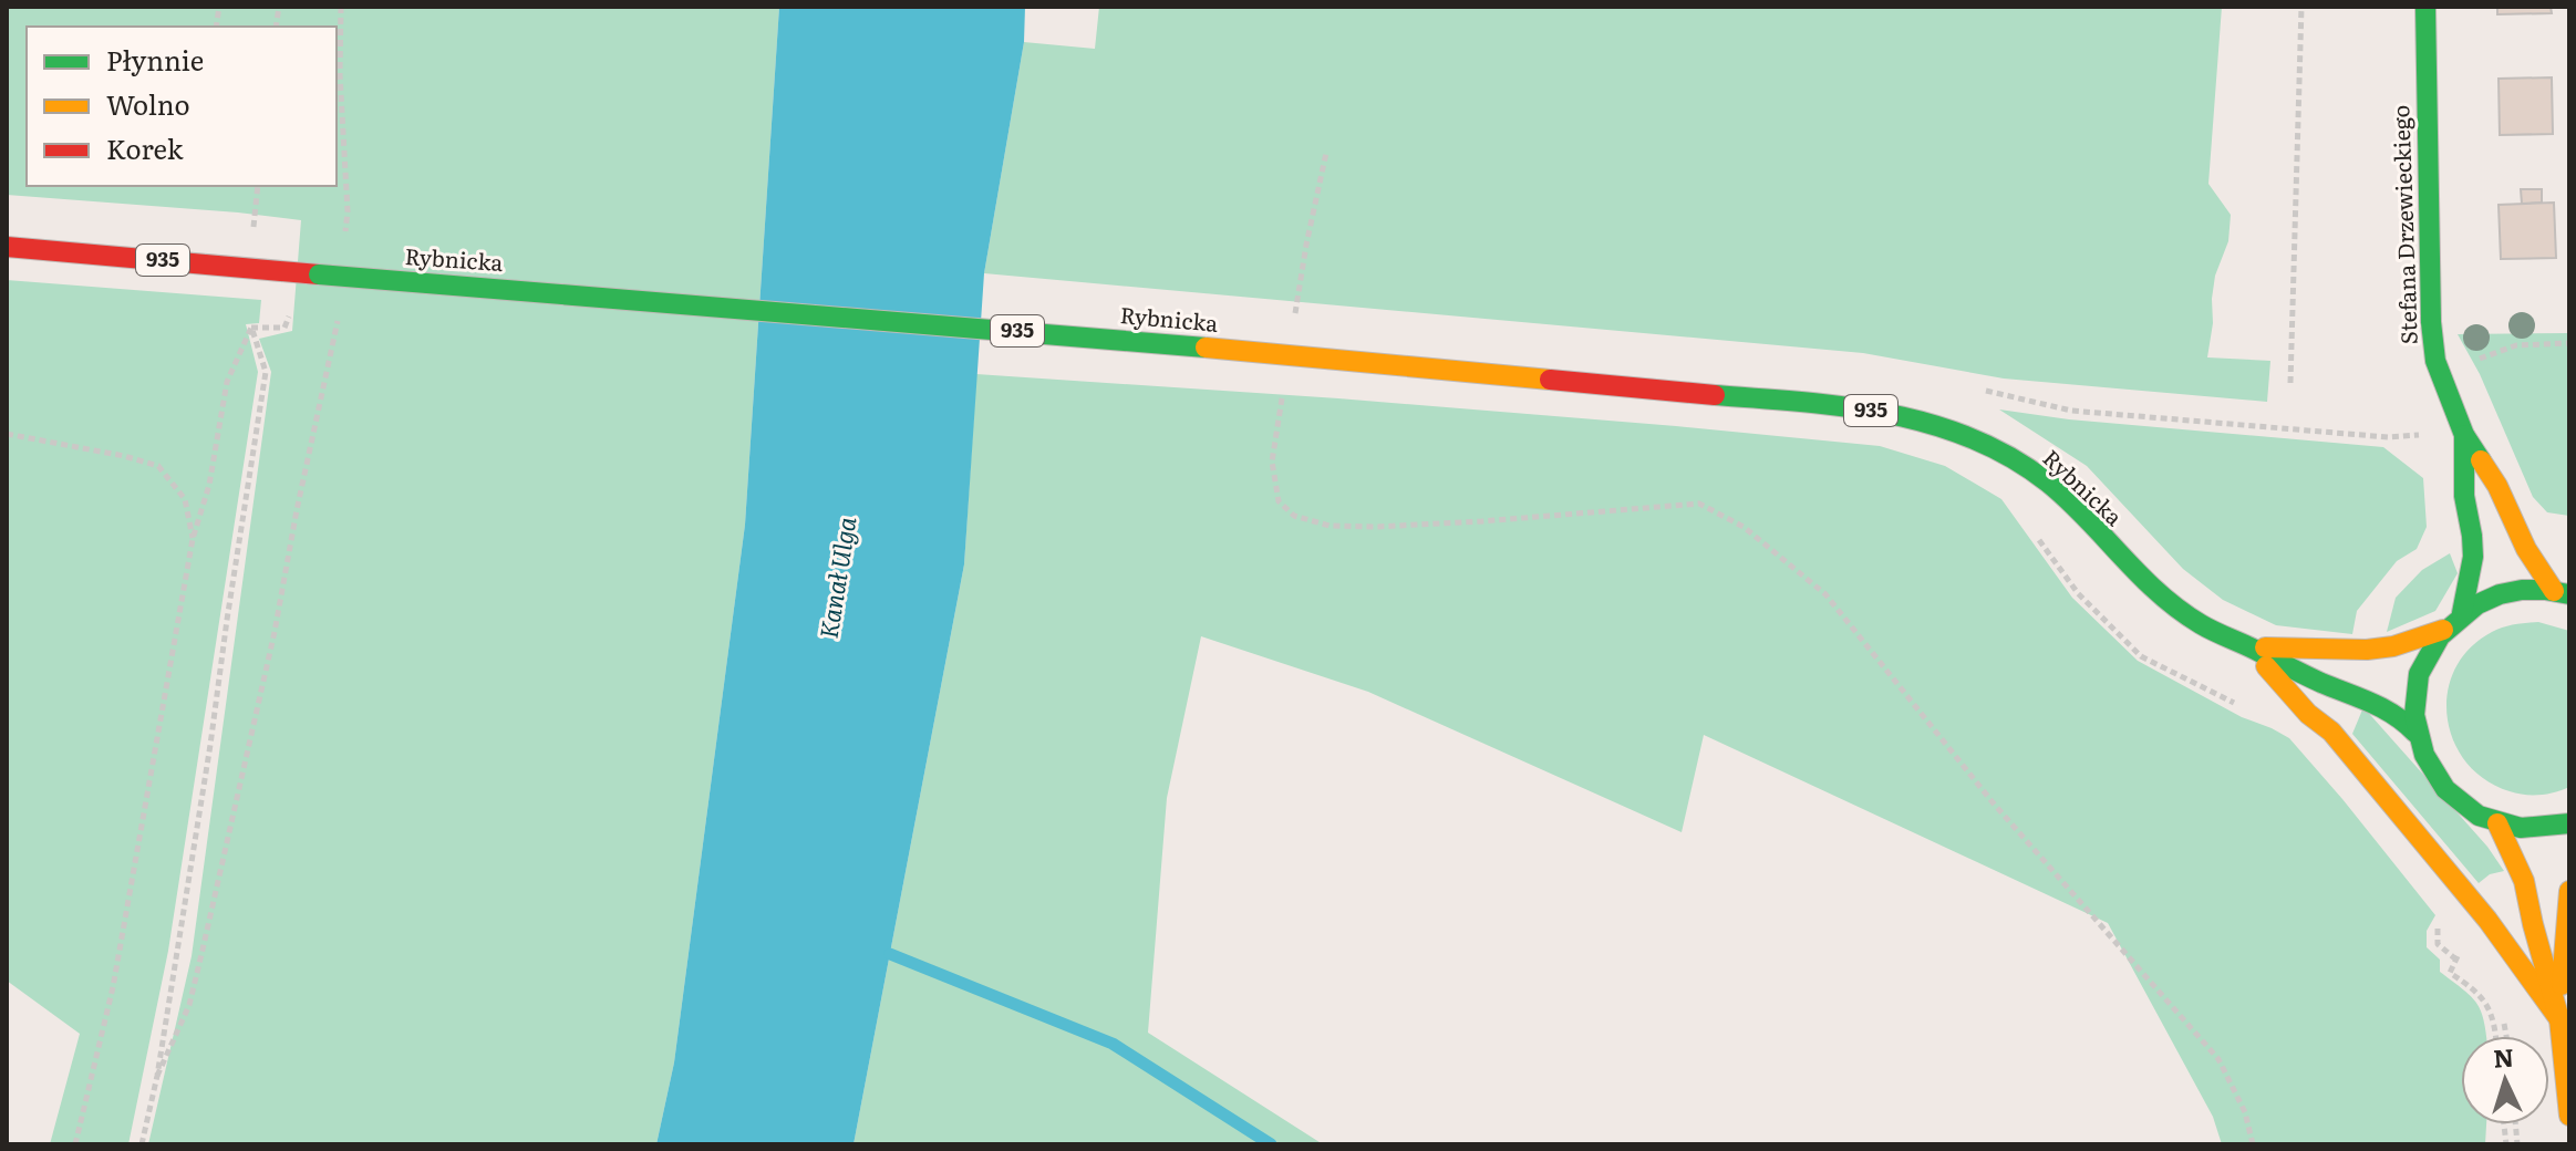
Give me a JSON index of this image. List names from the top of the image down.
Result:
{
  "streets": {
    "main road": ["Stefana Drzewieckiego", "935", "Rybnicka"]
  },
  "crossings": [
    ["Stefana Drzewieckiego", "Rybnicka"],
    ["935", "Rybnicka"]
  ],
  "water": ["Kanał Ulga"],
  "legend": ["Płynnie", "Wolno", "Korek"],
  "north": "top"
}
